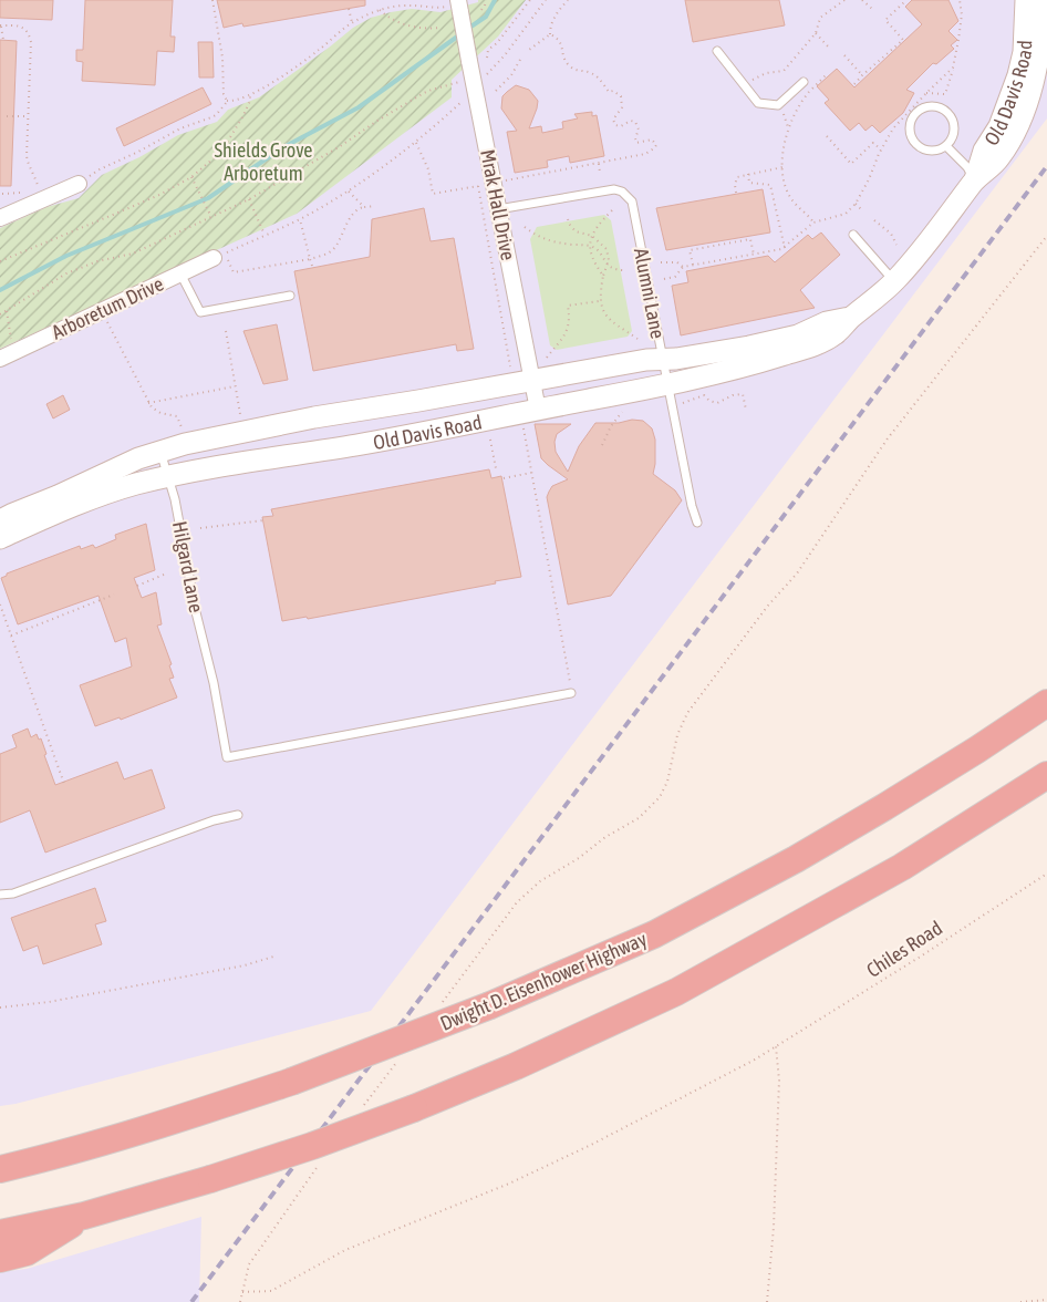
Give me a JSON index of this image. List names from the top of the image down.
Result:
{
  "streets": {
    "highway": ["Dwight D. Eisenhower Highway"],
    "street": ["Old Davis Road", "Mrak Hall Drive", "Arboretum Drive"],
    "lane": ["Alumni Lane", "Hilgard Lane"],
    "path": ["Chiles Road"]
  },
  "crossings": [
    ["Old Davis Road", "Mrak Hall Drive"],
    ["Old Davis Road", "Alumni Lane"],
    ["Old Davis Road", "Hilgard Lane"],
    ["Mrak Hall Drive", "Alumni Lane"]
  ],
  "parks": ["Shields Grove Arboretum"]
}
